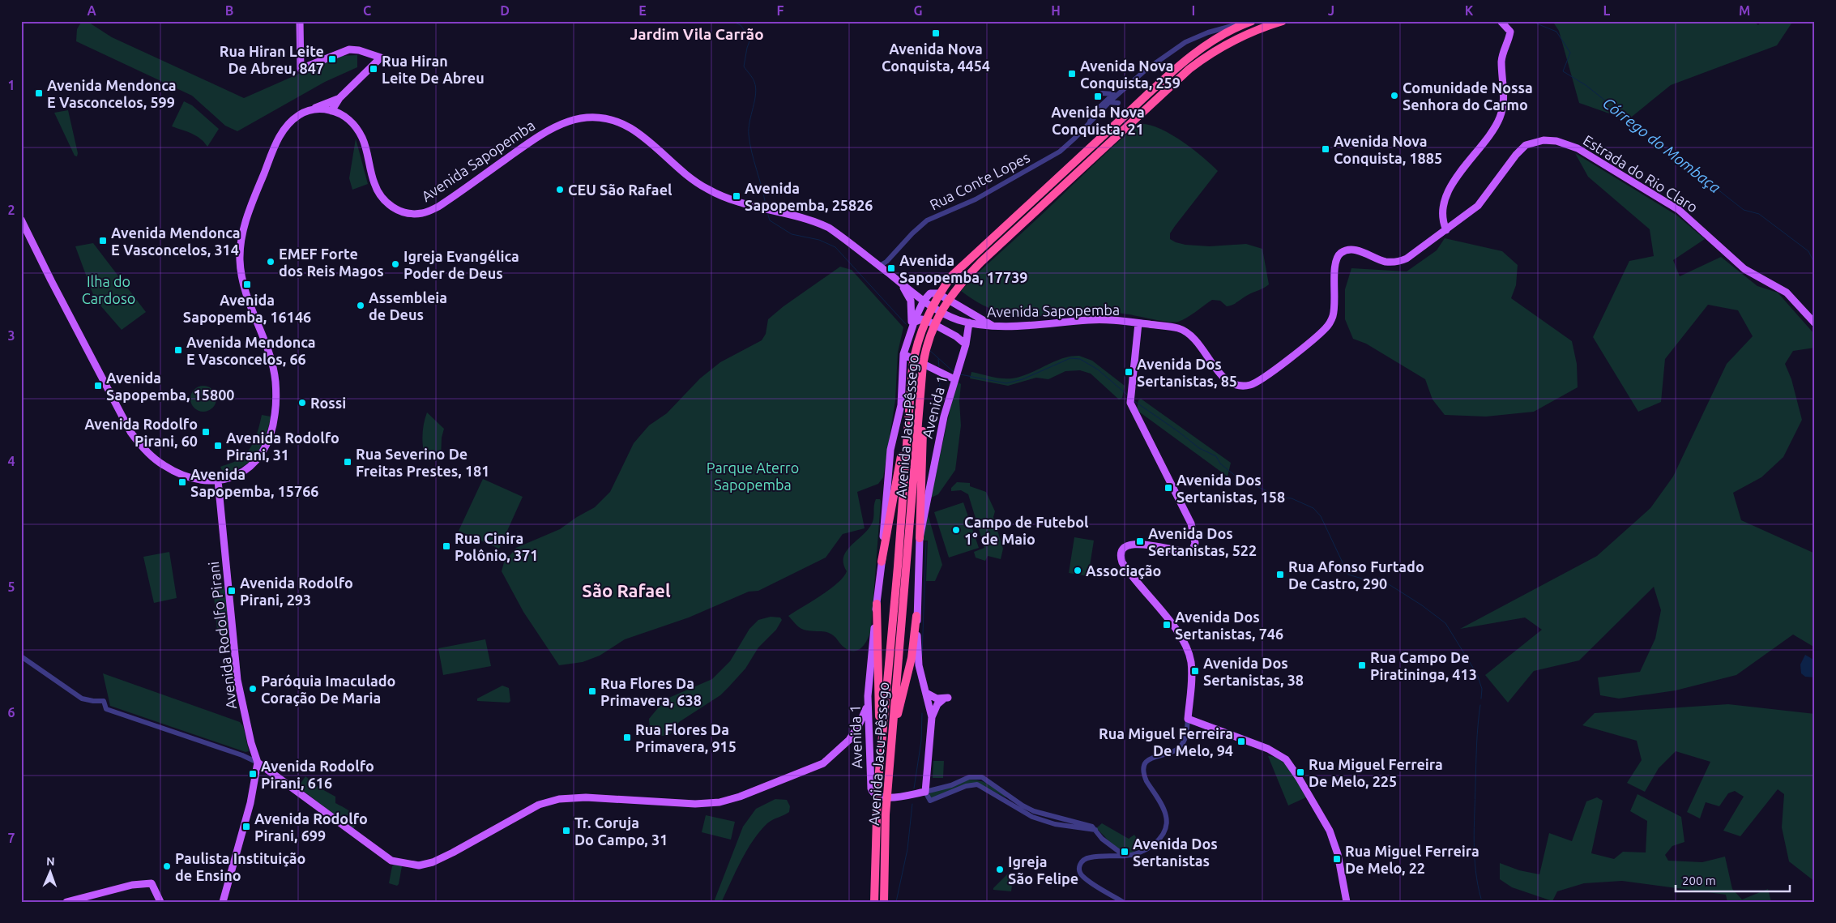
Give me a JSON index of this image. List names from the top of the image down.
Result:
{
  "streets": {
    "highway": ["Avenida Jacu-Pêssego"],
    "main road": [
      "Avenida Sapopemba",
      "Estrada do Rio Claro",
      "Avenida 1",
      "Avenida Rodolfo Pirani"
    ],
    "street": ["Rua Conte Lopes"]
  },
  "crossings": [
    ["Avenida Sapopemba", "Estrada do Rio Claro"],
    ["Avenida Sapopemba", "Rua Conte Lopes"],
    ["Avenida Sapopemba", "Avenida 1"]
  ],
  "districts": ["Jardim Vila Carrão", "São Rafael"],
  "water": ["Córrego do Mombaça"],
  "parks": ["Ilha do Cardoso", "Parque Aterro Sapopemba"],
  "places": {
    "transit": [
      "Avenida Nova Conquista, 4454",
      "Rua Hiran Leite De Abreu, 847",
      "Rua Hiran Leite De Abreu",
      "Avenida Nova Conquista, 259",
      "Avenida Mendonca E Vasconcelos, 599",
      "Avenida Nova Conquista, 21",
      "Avenida Nova Conquista, 1885",
      "Avenida Sapopemba, 25826",
      "Avenida Mendonca E Vasconcelos, 314",
      "Avenida Sapopemba, 17739",
      "Avenida Sapopemba, 16146",
      "Avenida Mendonca E Vasconcelos, 66",
      "Avenida Dos Sertanistas, 85",
      "Avenida Sapopemba, 15800",
      "Avenida Rodolfo Pirani, 60",
      "Avenida Rodolfo Pirani, 31",
      "Rua Severino De Freitas Prestes, 181",
      "Avenida Sapopemba, 15766",
      "Avenida Dos Sertanistas, 158",
      "Avenida Dos Sertanistas, 522",
      "Rua Cinira Polônio, 371",
      "Rua Afonso Furtado De Castro, 290",
      "Avenida Rodolfo Pirani, 293",
      "Avenida Dos Sertanistas, 746",
      "Rua Campo De Piratininga, 413",
      "Avenida Dos Sertanistas, 38",
      "Rua Flores Da Primavera, 638",
      "Rua Flores Da Primavera, 915",
      "Rua Miguel Ferreira De Melo, 94",
      "Rua Miguel Ferreira De Melo, 225",
      "Avenida Rodolfo Pirani, 616",
      "Avenida Rodolfo Pirani, 699",
      "Tr. Coruja Do Campo, 31",
      "Avenida Dos Sertanistas",
      "Rua Miguel Ferreira De Melo, 22"
    ],
    "other": [
      "Comunidade Nossa Senhora do Carmo",
      "CEU São Rafael",
      "EMEF Forte dos Reis Magos",
      "Igreja Evangélica Poder de Deus",
      "Assembleia de Deus",
      "Rossi",
      "Campo de Futebol 1° de Maio",
      "Associação",
      "Paróquia Imaculado Coração De Maria",
      "Paulista Instituição de Ensino",
      "Igreja São Felipe"
    ]
  },
  "scale_bar": "200 m",
  "north": "top",
  "grid": {
    "columns": [
      "A",
      "B",
      "C",
      "D",
      "E",
      "F",
      "G",
      "H",
      "I",
      "J",
      "K",
      "L",
      "M"
    ],
    "rows": [
      "1",
      "2",
      "3",
      "4",
      "5",
      "6",
      "7"
    ]
  }
}
